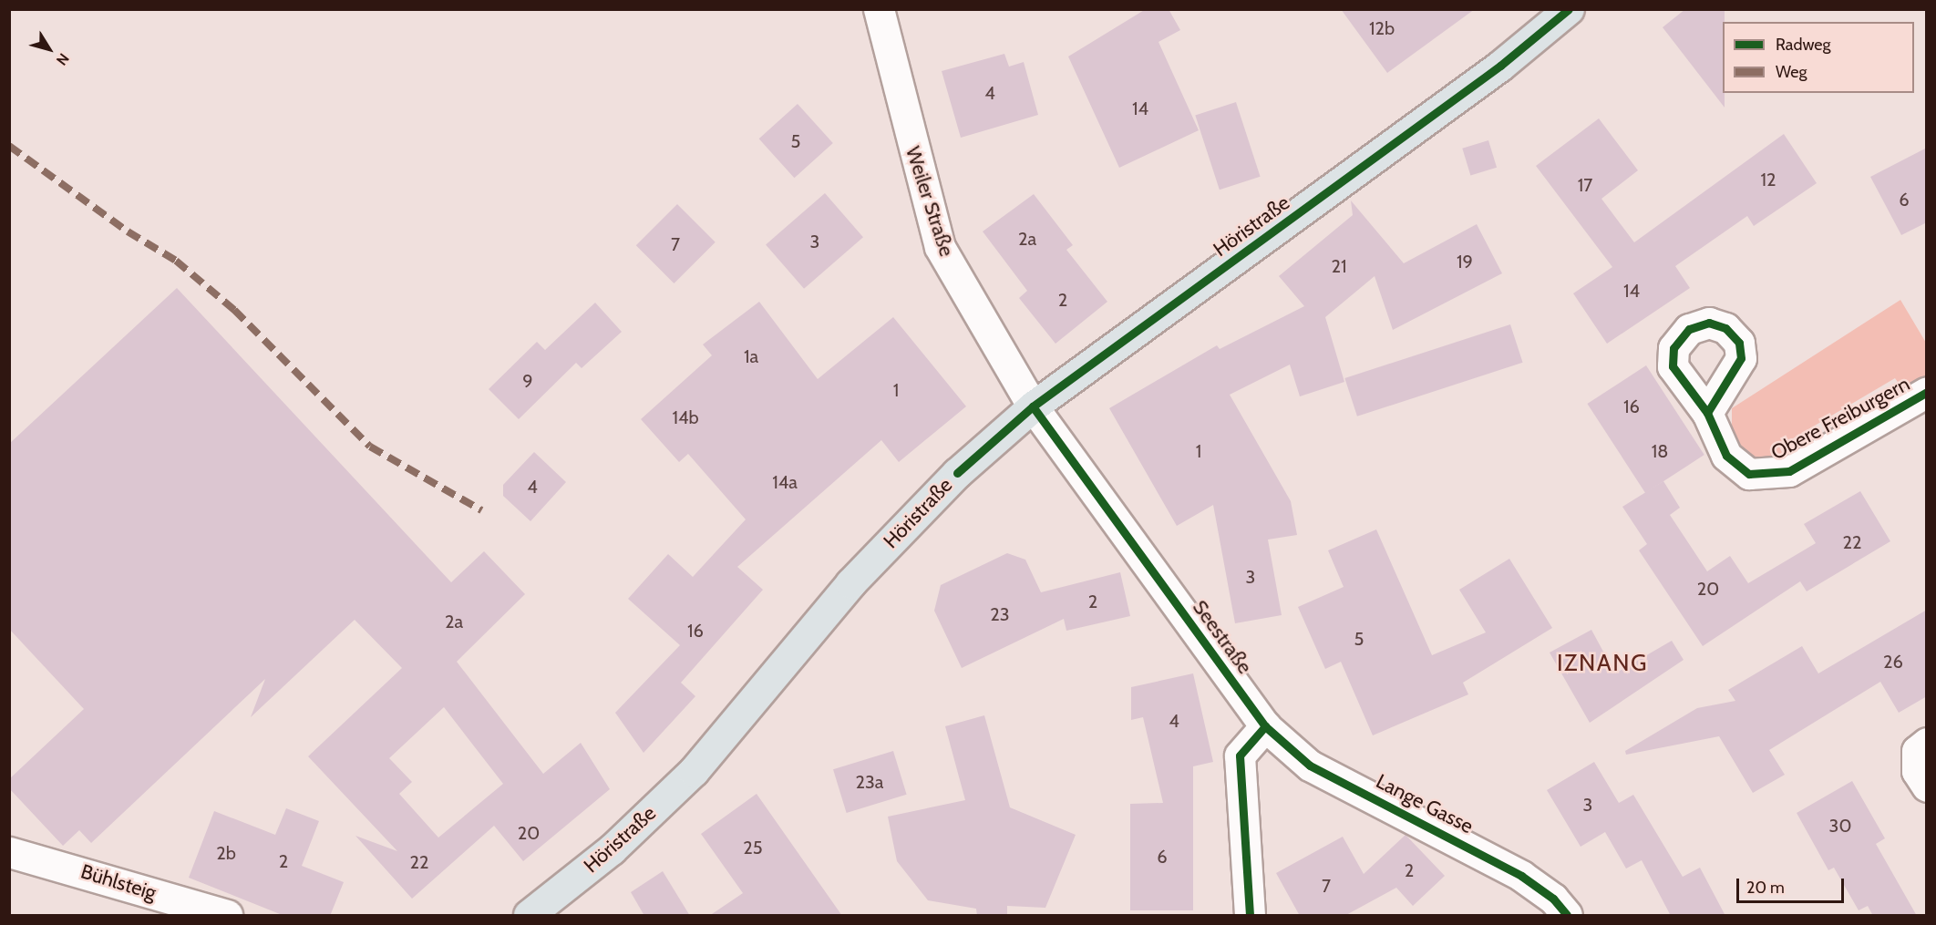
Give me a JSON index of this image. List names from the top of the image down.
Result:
{
  "streets": {
    "main road": ["Höristraße"],
    "street": [
      "Weiler Straße",
      "Obere Freiburgern",
      "Seestraße",
      "Lange Gasse",
      "Bühlsteig"
    ]
  },
  "crossings": [
    ["Weiler Straße", "Höristraße"],
    ["Weiler Straße", "Seestraße"],
    ["Höristraße", "Seestraße"],
    ["Seestraße", "Lange Gasse"]
  ],
  "districts": ["IZNANG"],
  "house_numbers": [
    "12b",
    "4",
    "14",
    "5",
    "12",
    "17",
    "6",
    "2a",
    "3",
    "7",
    "19",
    "21",
    "14",
    "2",
    "1a",
    "9",
    "1",
    "16",
    "14b",
    "1",
    "18",
    "14a",
    "4",
    "22",
    "3",
    "20",
    "2",
    "23",
    "2a",
    "16",
    "5",
    "26",
    "4",
    "23a",
    "3",
    "30",
    "20",
    "25",
    "2b",
    "6",
    "2",
    "22",
    "2",
    "7"
  ],
  "legend": ["Radweg", "Weg"],
  "scale_bar": "20 m",
  "north": "bottom right"
}
